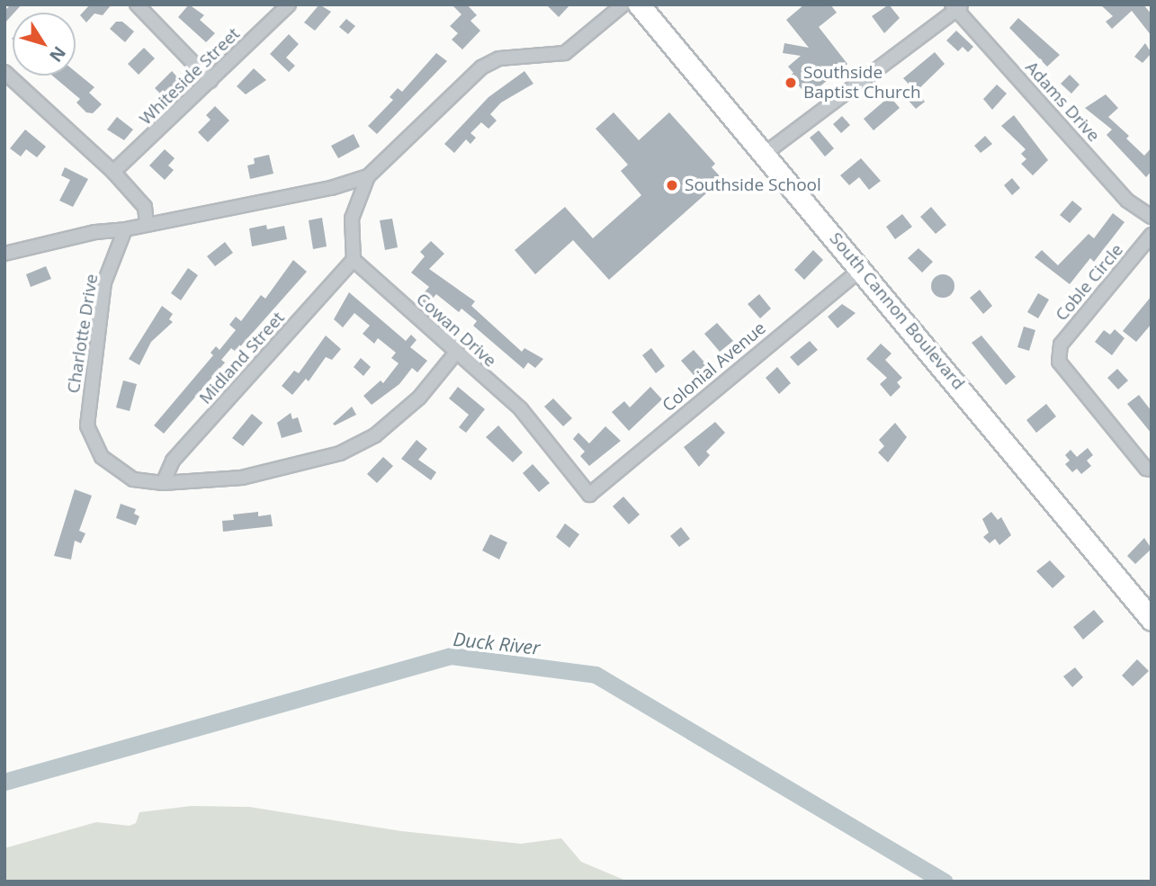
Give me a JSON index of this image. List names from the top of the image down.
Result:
{
  "streets": {
    "highway": ["South Cannon Boulevard"],
    "street": [
      "Whiteside Street",
      "Adams Drive",
      "Coble Circle",
      "Cowan Drive",
      "Charlotte Drive",
      "Midland Street",
      "Colonial Avenue"
    ]
  },
  "crossings": [
    ["South Cannon Boulevard", "Colonial Avenue"],
    ["Cowan Drive", "Charlotte Drive"],
    ["Cowan Drive", "Midland Street"],
    ["Cowan Drive", "Colonial Avenue"],
    ["Charlotte Drive", "Midland Street"]
  ],
  "water": ["Duck River"],
  "places": ["Southside Baptist Church", "Southside School"],
  "north": "bottom right"
}
